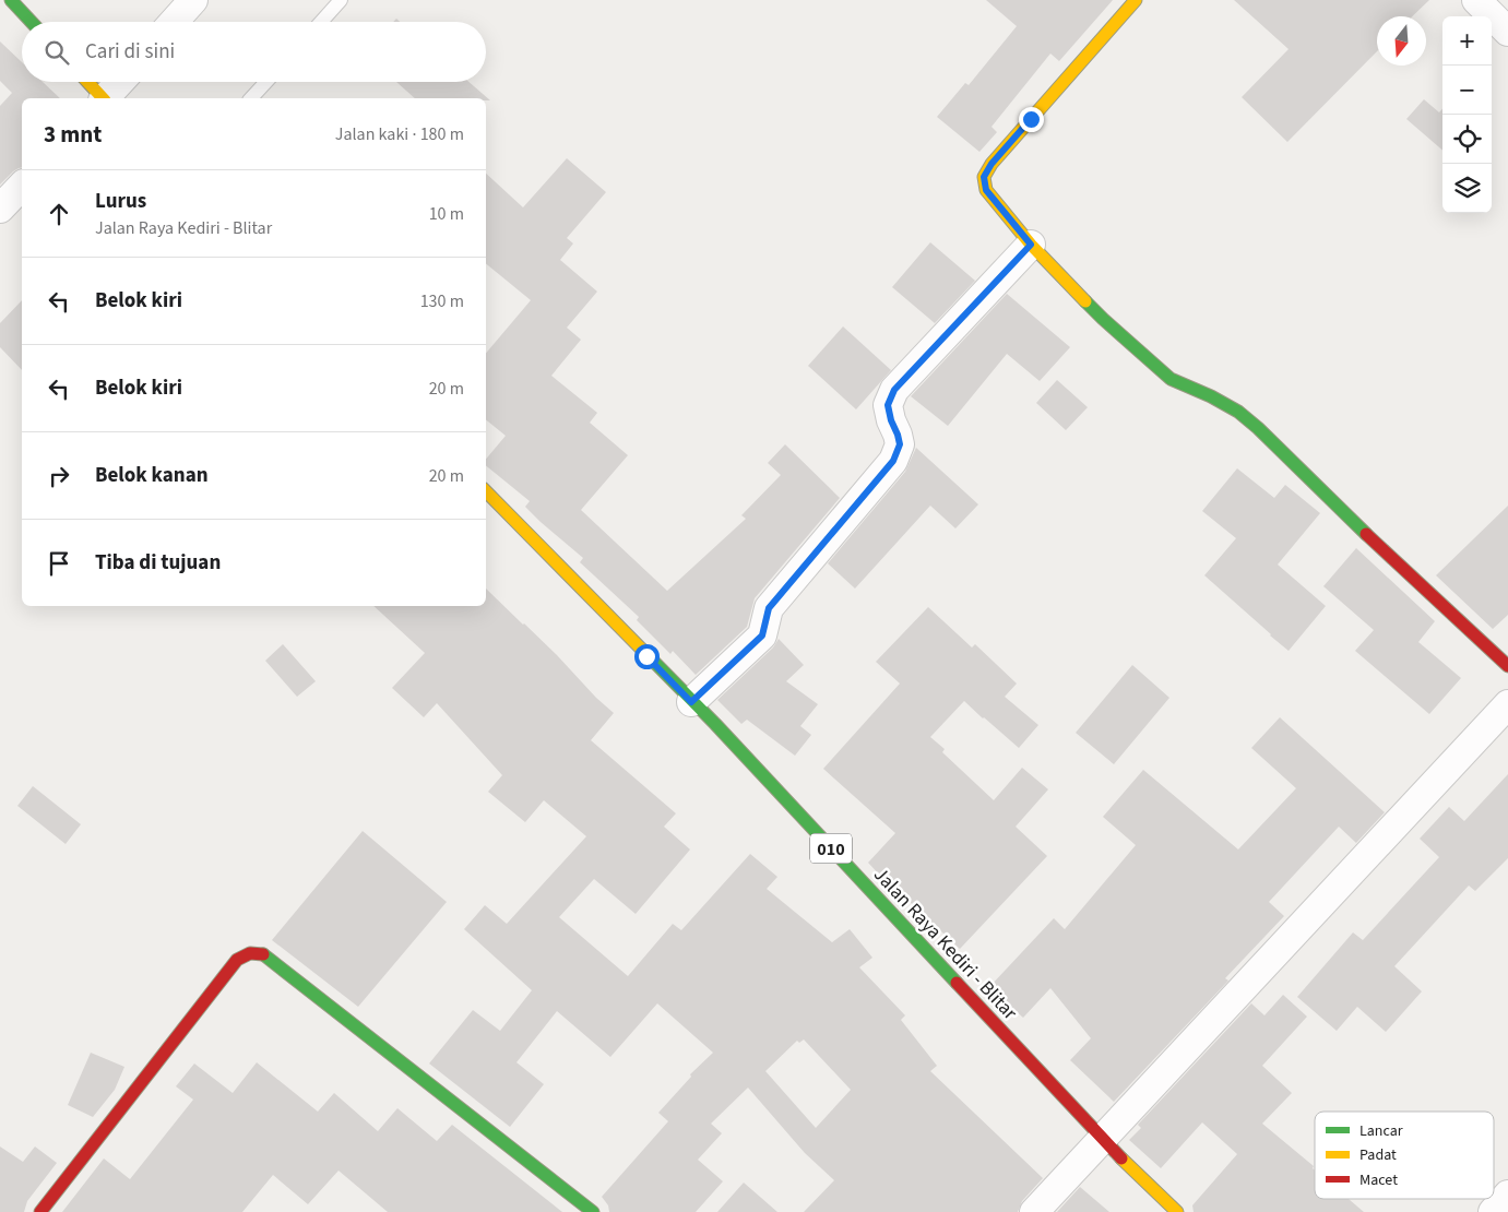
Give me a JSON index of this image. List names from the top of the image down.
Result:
{
  "streets": {
    "street": ["010", "Jalan Raya Kediri - Blitar"]
  },
  "legend": ["Lancar", "Padat", "Macet"],
  "north": "bottom",
  "page": {
    "map_buttons": ["+", "−"],
    "search": "Cari di sini",
    "heading": ["3 mnt", "Jalan kaki · 180 m"],
    "list": [
      ["Lurus", "Jalan Raya Kediri - Blitar", "10 m"],
      ["Belok kiri", "130 m"],
      ["Belok kiri", "20 m"],
      ["Belok kanan", "20 m"],
      "Tiba di tujuan"
    ]
  }
}
